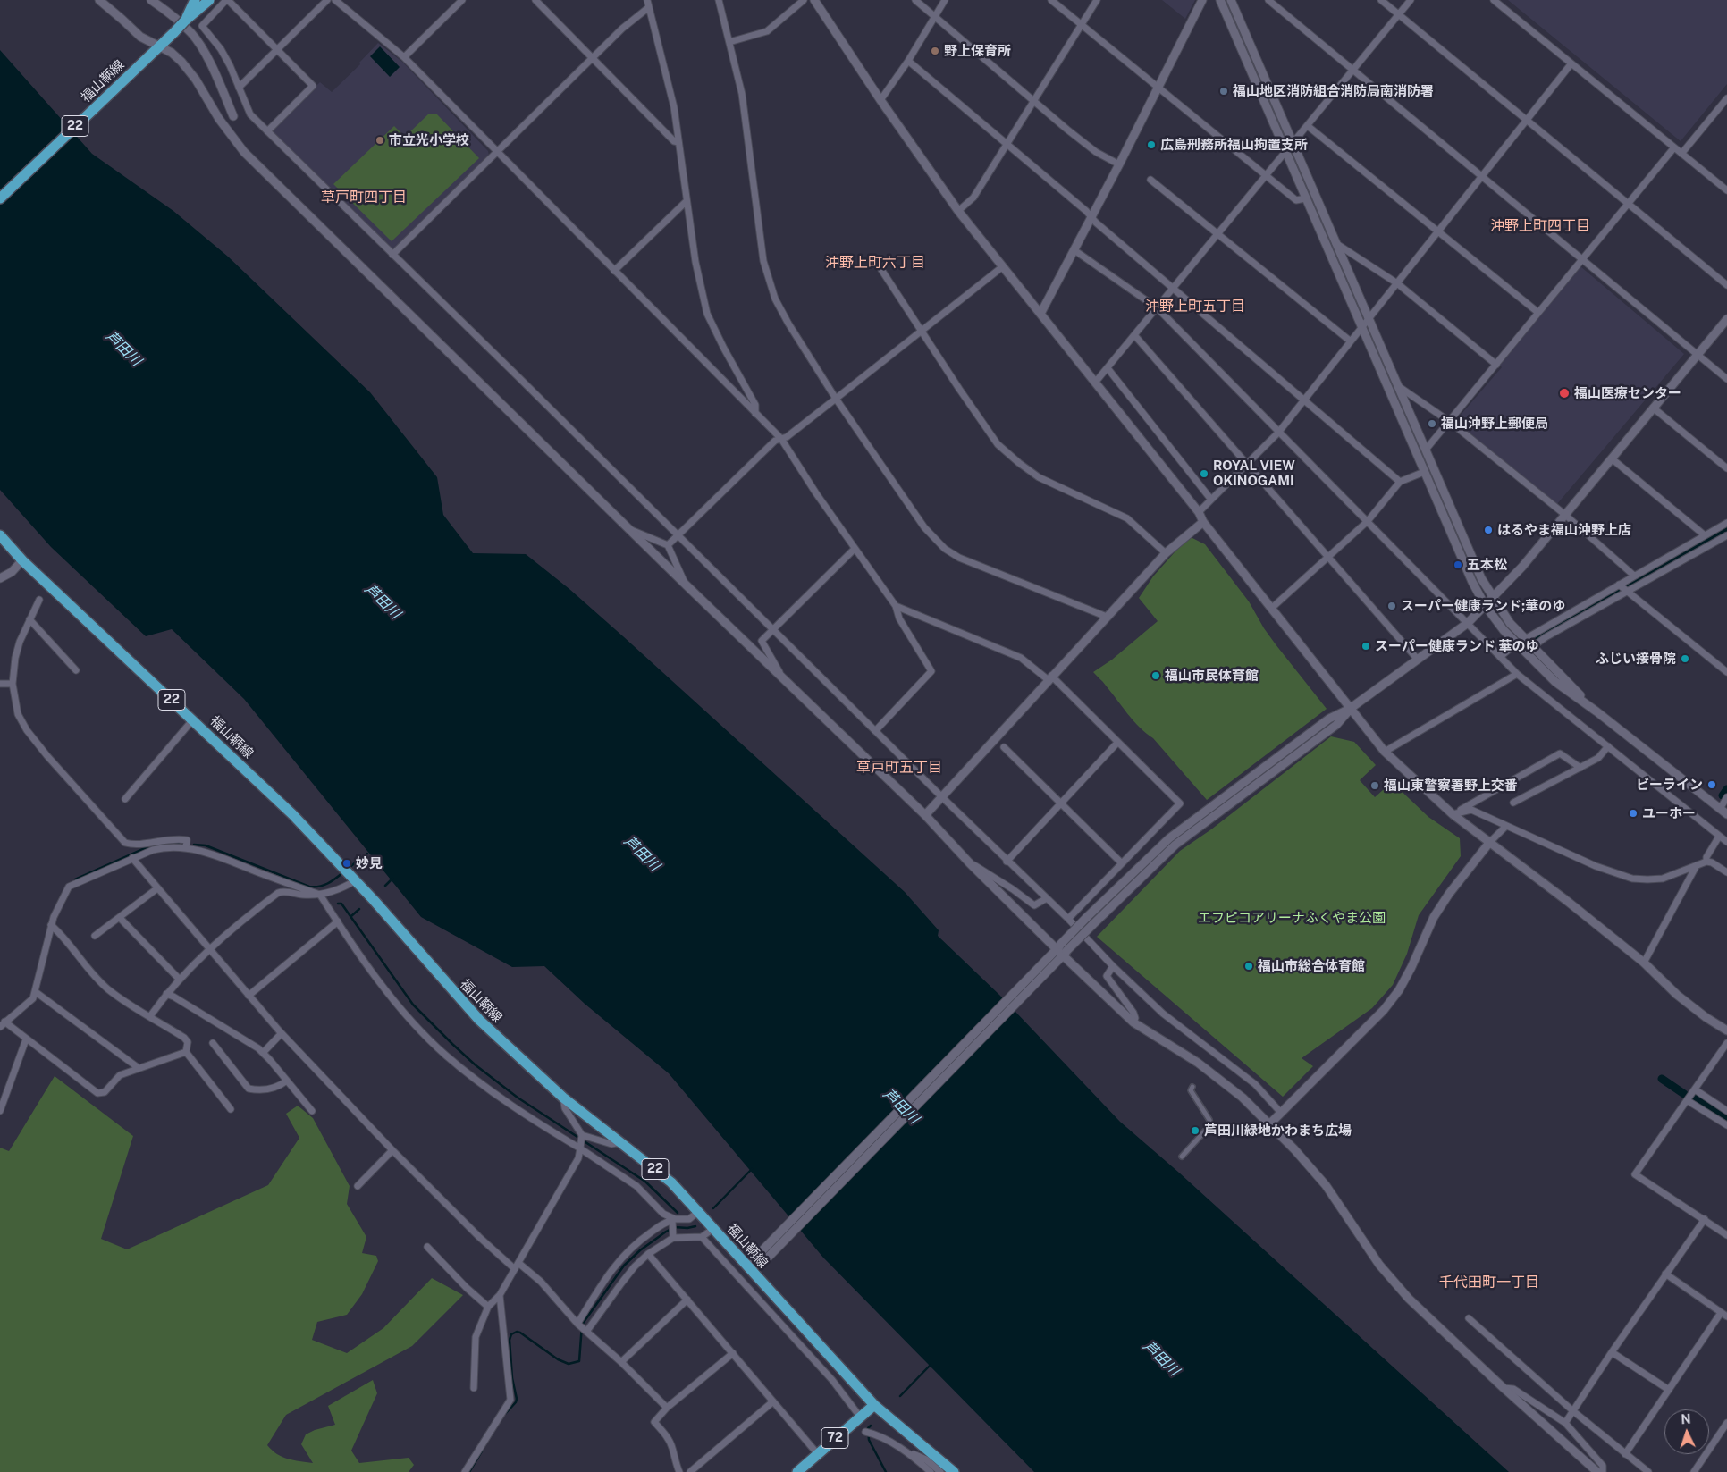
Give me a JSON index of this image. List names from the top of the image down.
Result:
{
  "streets": {
    "main road": ["福山鞆線", "22", "72"]
  },
  "crossings": [
    ["福山鞆線", "72"]
  ],
  "districts": [
    "草戸町四丁目",
    "沖野上町四丁目",
    "沖野上町六丁目",
    "沖野上町五丁目",
    "草戸町五丁目",
    "千代田町一丁目"
  ],
  "water": ["芦田川"],
  "parks": ["エフピコアリーナふくやま公園"],
  "places": [
    "野上保育所",
    "福山地区消防組合消防局南消防署",
    "市立光小学校",
    "広島刑務所福山拘置支所",
    "福山医療センター",
    "福山沖野上郵便局",
    "ROYAL VIEW OKINOGAMI",
    "はるやま福山沖野上店",
    "五本松",
    "スーパー健康ランド;華のゆ",
    "スーパー健康ランド 華のゆ",
    "ふじい接骨院",
    "福山市民体育館",
    "ビーライン",
    "福山東警察署野上交番",
    "ユーホー",
    "妙見",
    "福山市総合体育館",
    "芦田川緑地かわまち広場"
  ],
  "north": "top"
}
